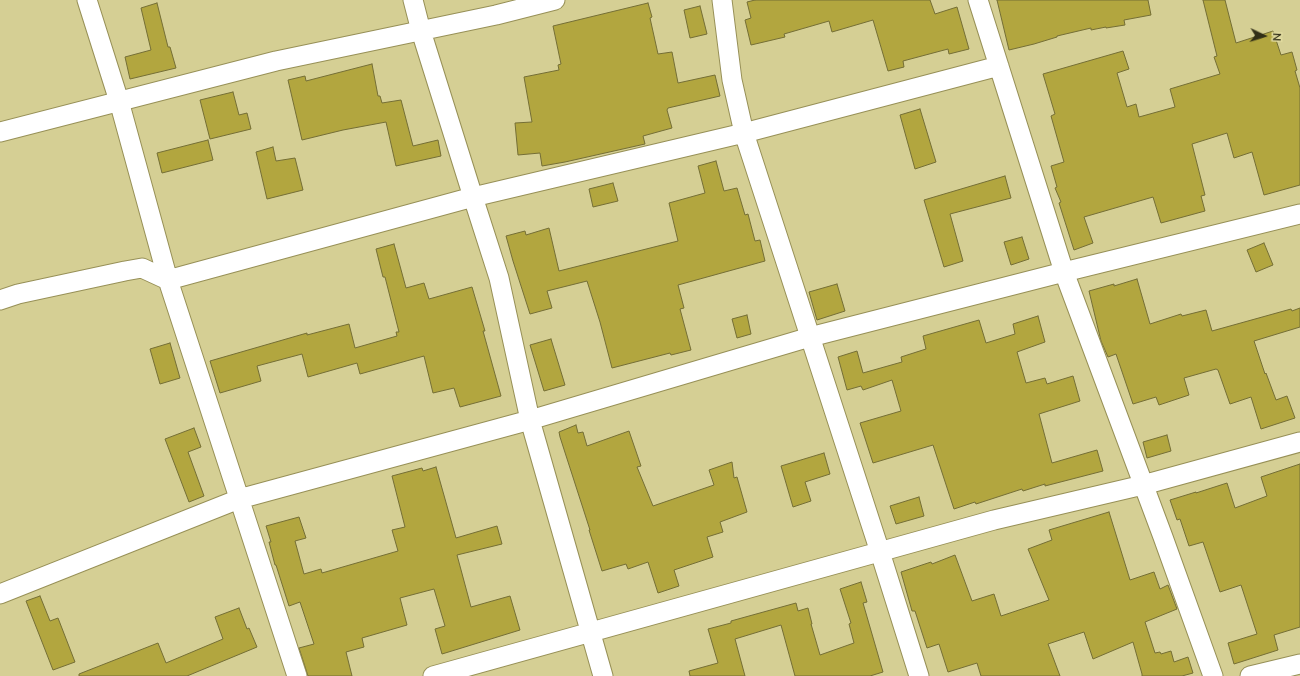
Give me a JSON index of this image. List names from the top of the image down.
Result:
{
  "north": "right"
}
